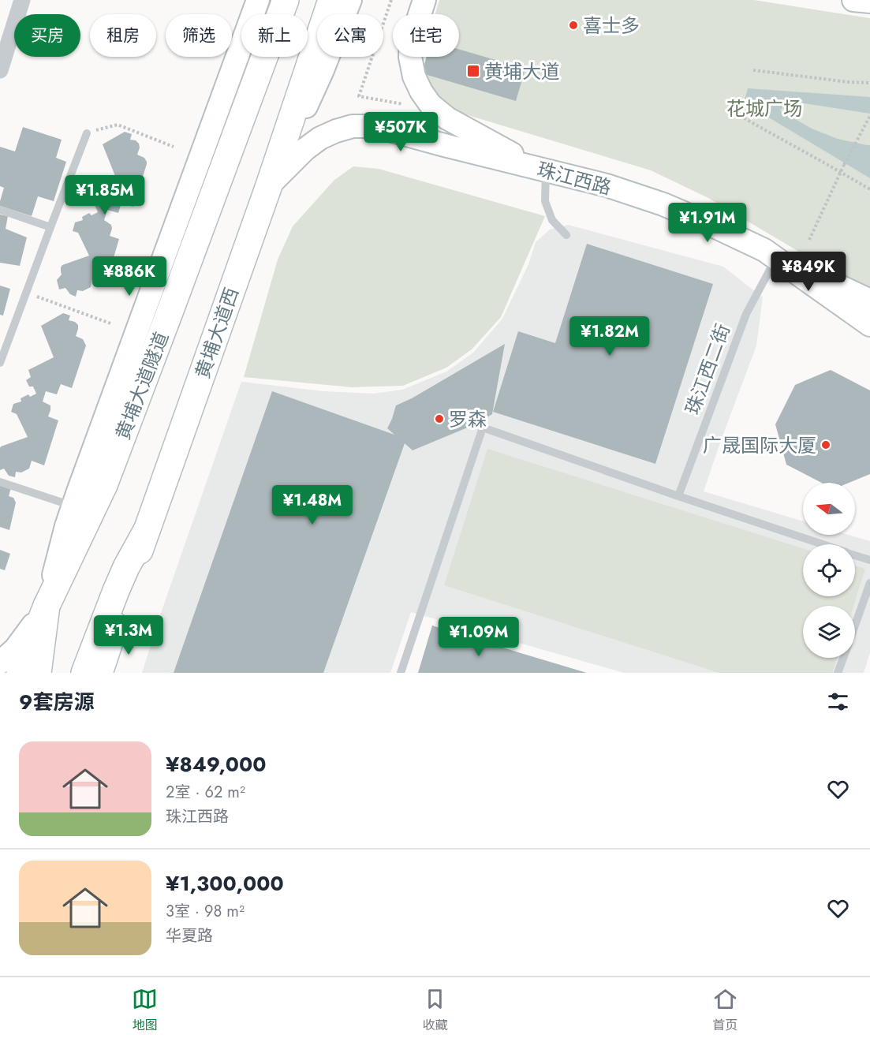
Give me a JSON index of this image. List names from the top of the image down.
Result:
{
  "streets": {
    "main road": ["珠江西路", "黄埔大道西", "黄埔大道隧道"],
    "lane": ["珠江西二街"]
  },
  "crossings": [
    ["珠江西路", "黄埔大道西"],
    ["珠江西路", "珠江西二街"]
  ],
  "parks": ["花城广场"],
  "places": {
    "other": ["喜士多", "罗森", "广晟国际大厦"],
    "transit": ["黄埔大道"]
  },
  "north": "left",
  "page": {
    "chip": [
      "买房",
      "租房",
      "筛选",
      "新上",
      "公寓",
      "住宅"
    ],
    "price": [
      "¥507K",
      "¥1.85M",
      "¥1.91M",
      "¥849K",
      "¥886K",
      "¥1.82M",
      "¥1.48M",
      "¥1.3M",
      "¥1.09M"
    ],
    "heading": "9套房源",
    "list": [
      {
        "name": "¥849,000",
        "note": "2室 · 62 m² · 珠江西路"
      },
      {
        "name": "¥1,300,000",
        "note": "3室 · 98 m² · 华夏路"
      }
    ],
    "tabs": ["地图", "收藏", "首页"]
  }
}
